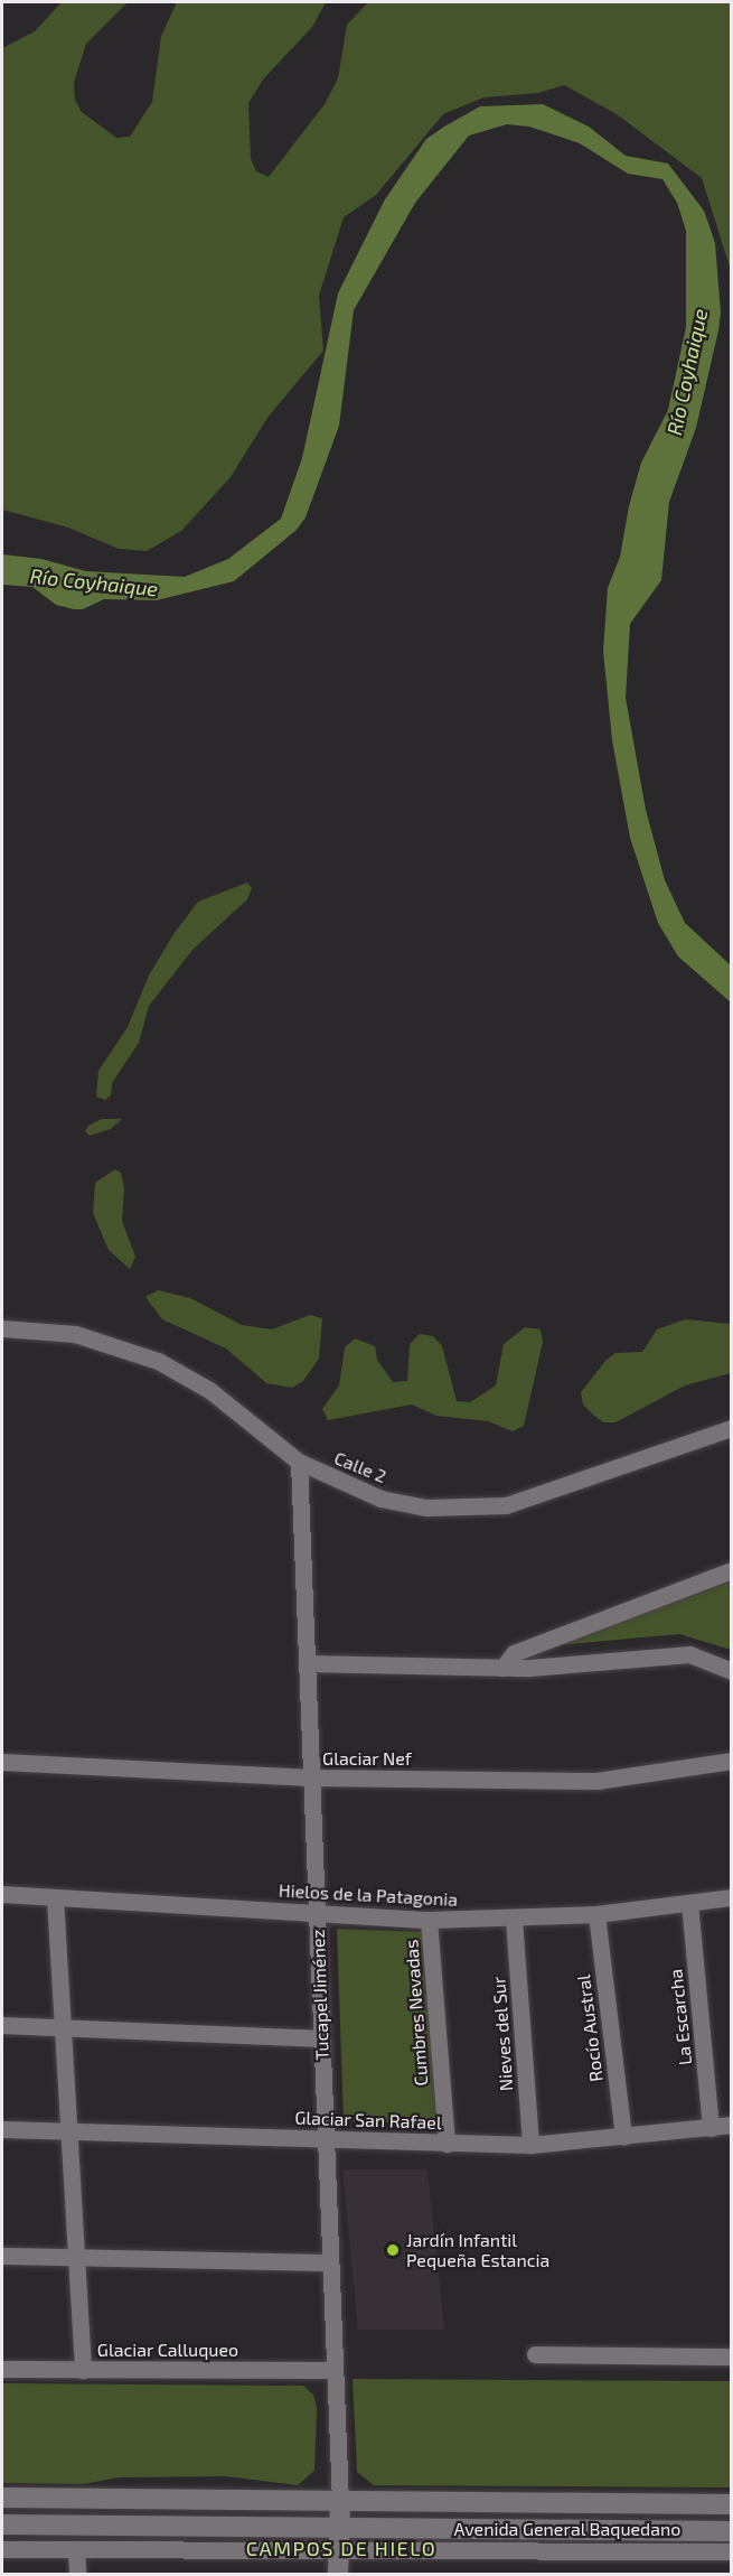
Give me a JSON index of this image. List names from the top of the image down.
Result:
{
  "streets": {
    "main road": ["Tucapel Jiménez", "Avenida General Baquedano"],
    "street": [
      "Calle 2",
      "Glaciar Nef",
      "Hielos de la Patagonia",
      "Cumbres Nevadas",
      "La Escarcha",
      "Rocío Austral",
      "Nieves del Sur",
      "Glaciar San Rafael",
      "Glaciar Calluqueo"
    ]
  },
  "crossings": [
    ["Calle 2", "Tucapel Jiménez"],
    ["Glaciar Nef", "Tucapel Jiménez"],
    ["Hielos de la Patagonia", "Tucapel Jiménez"],
    ["Hielos de la Patagonia", "Cumbres Nevadas"],
    ["Hielos de la Patagonia", "La Escarcha"],
    ["Hielos de la Patagonia", "Rocío Austral"],
    ["Hielos de la Patagonia", "Nieves del Sur"],
    ["Tucapel Jiménez", "Glaciar San Rafael"],
    ["Tucapel Jiménez", "Glaciar Calluqueo"],
    ["Tucapel Jiménez", "Avenida General Baquedano"],
    ["Cumbres Nevadas", "Glaciar San Rafael"],
    ["La Escarcha", "Glaciar San Rafael"],
    ["Rocío Austral", "Glaciar San Rafael"],
    ["Nieves del Sur", "Glaciar San Rafael"]
  ],
  "districts": ["CAMPOS DE HIELO"],
  "water": ["Río Coyhaique"],
  "places": ["Jardín Infantil Pequeña Estancia"]
}
